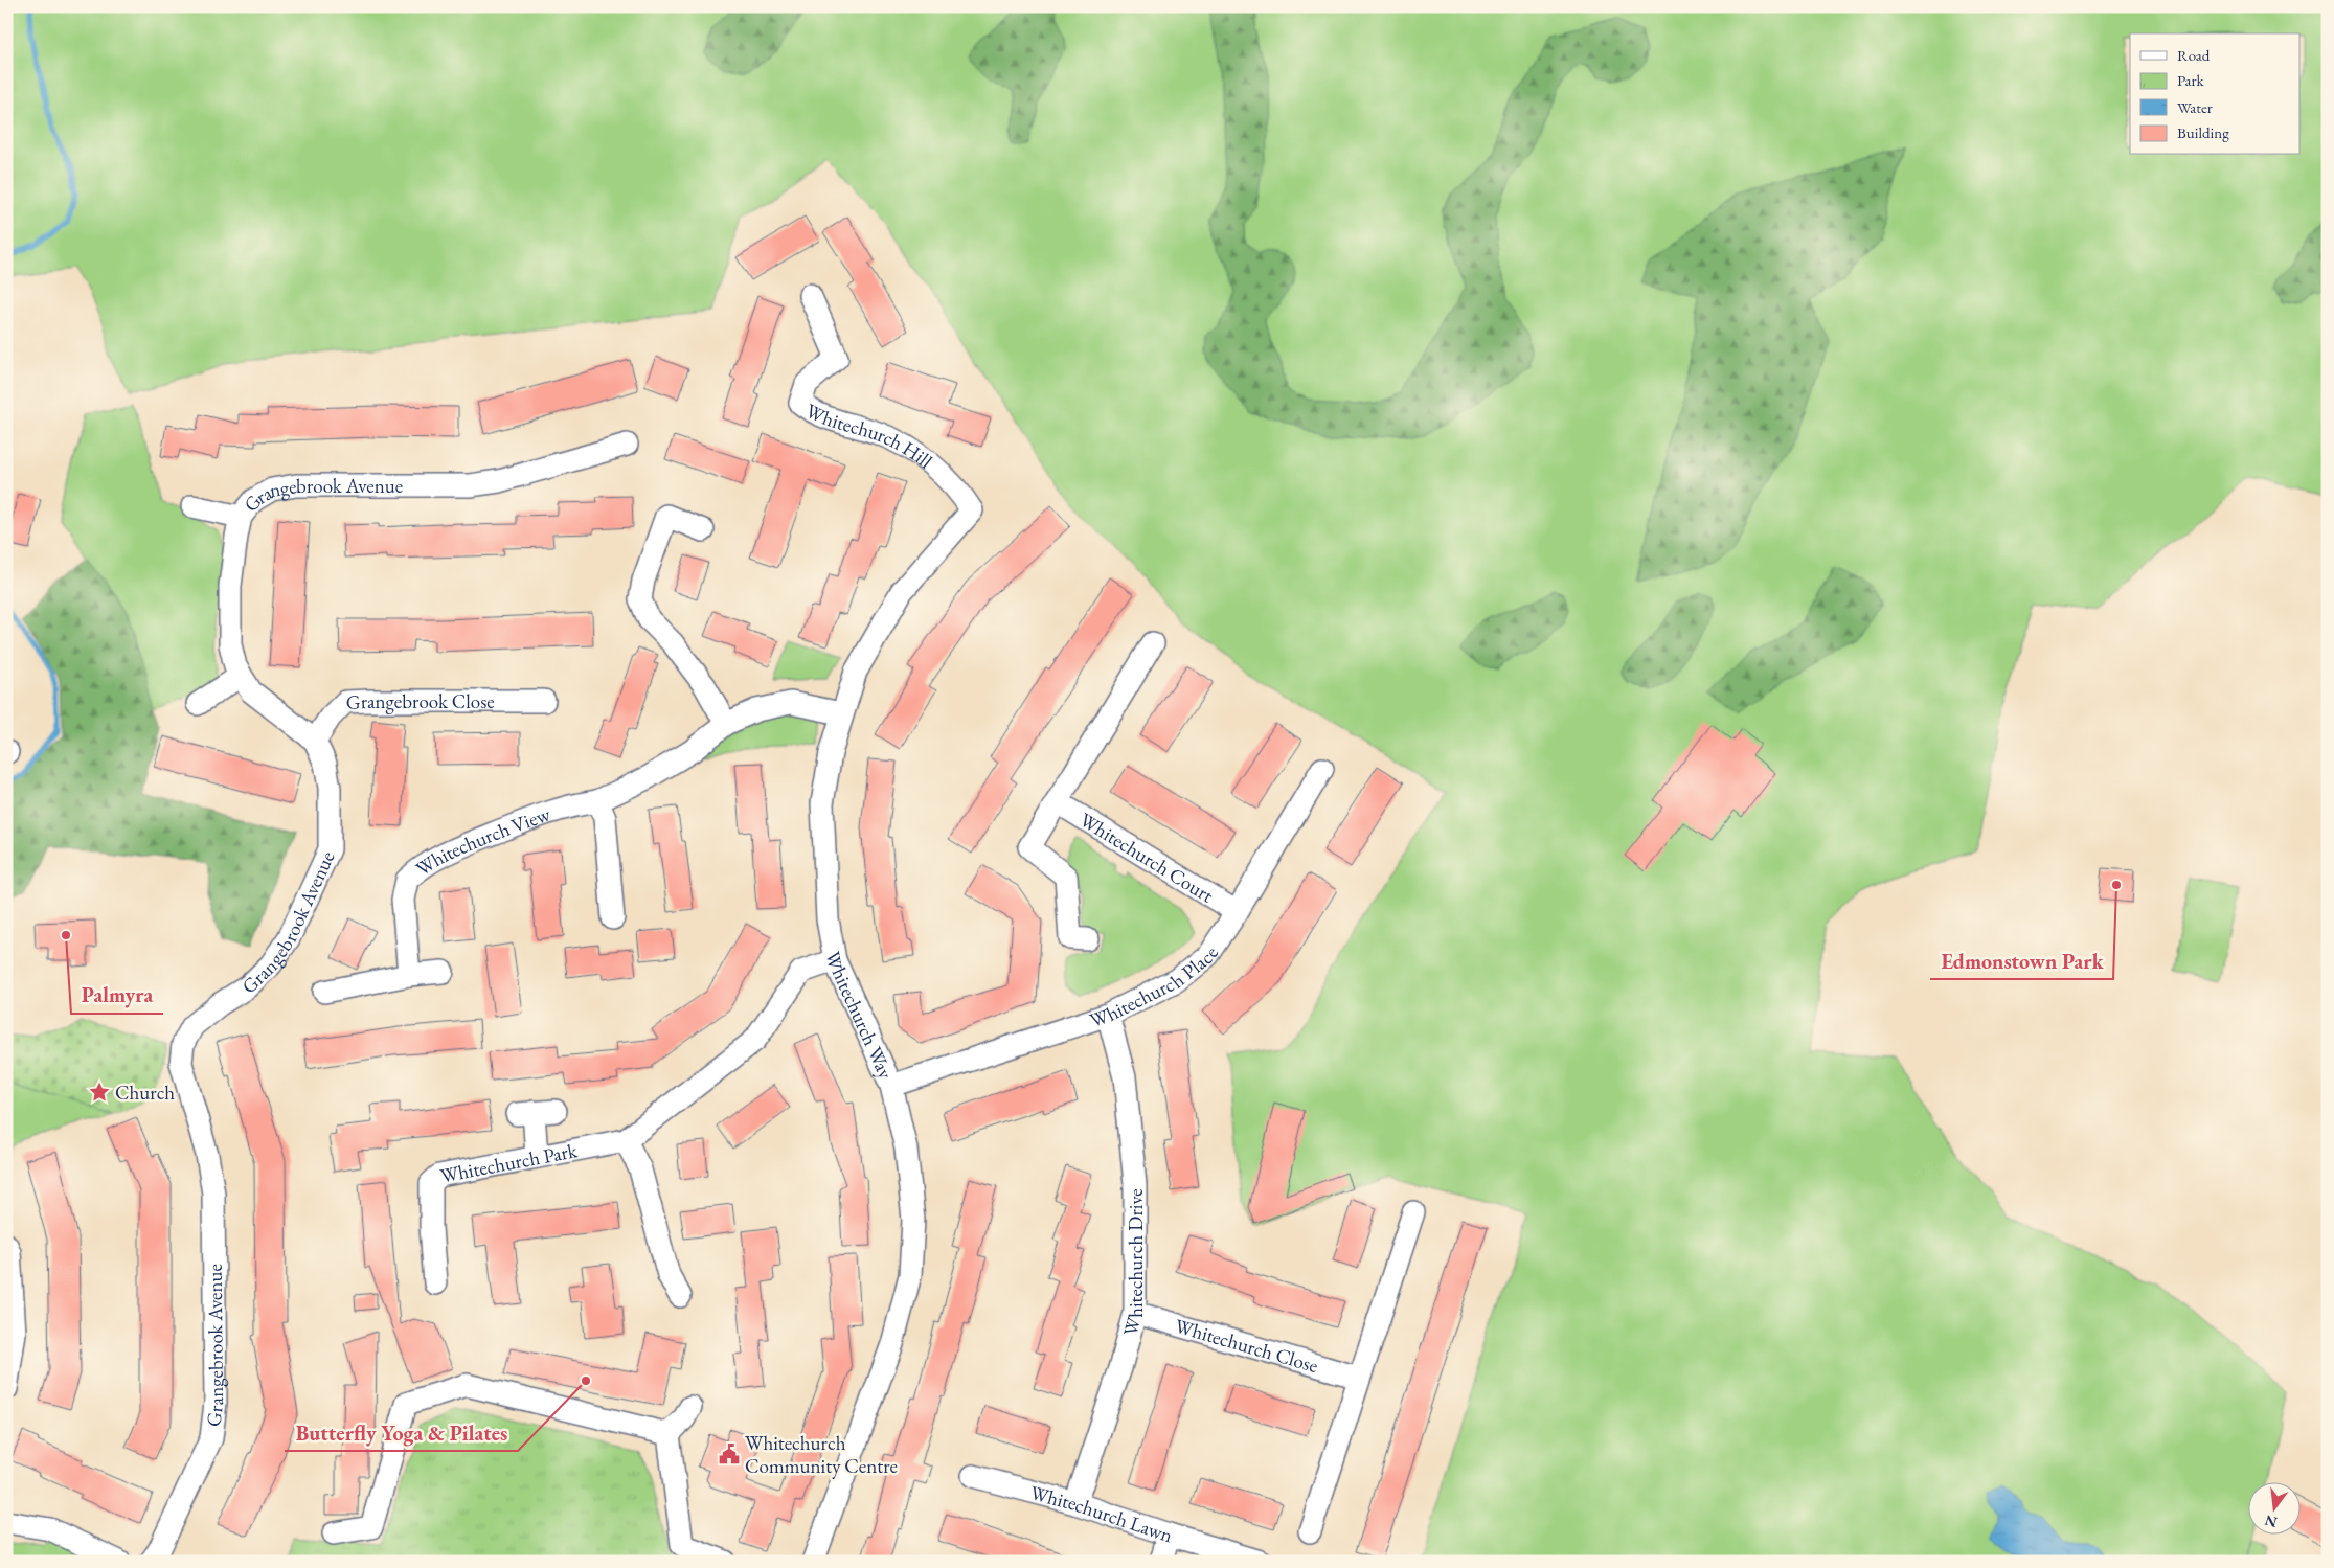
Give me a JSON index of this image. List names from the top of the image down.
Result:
{
  "streets": {
    "street": [
      "Whitechurch Hill",
      "Grangebrook Avenue",
      "Grangebrook Close",
      "Whitechurch View",
      "Whitechurch Court",
      "Whitechurch Place",
      "Whitechurch Way",
      "Whitechurch Park",
      "Whitechurch Drive",
      "Whitechurch Close",
      "Whitechurch Lawn"
    ]
  },
  "crossings": [
    ["Whitechurch Hill", "Whitechurch Way"],
    ["Grangebrook Avenue", "Grangebrook Close"],
    ["Whitechurch View", "Whitechurch Way"],
    ["Whitechurch Court", "Whitechurch Place"],
    ["Whitechurch Place", "Whitechurch Way"],
    ["Whitechurch Place", "Whitechurch Drive"],
    ["Whitechurch Way", "Whitechurch Park"],
    ["Whitechurch Drive", "Whitechurch Close"],
    ["Whitechurch Drive", "Whitechurch Lawn"]
  ],
  "places": {
    "other": ["Edmonstown Park", "Palmyra", "Butterfly Yoga & Pilates"],
    "place": ["Church"],
    "public building": ["Whitechurch Community Centre"]
  },
  "legend": [
    "Road",
    "Park",
    "Water",
    "Building"
  ],
  "north": "bottom"
}
